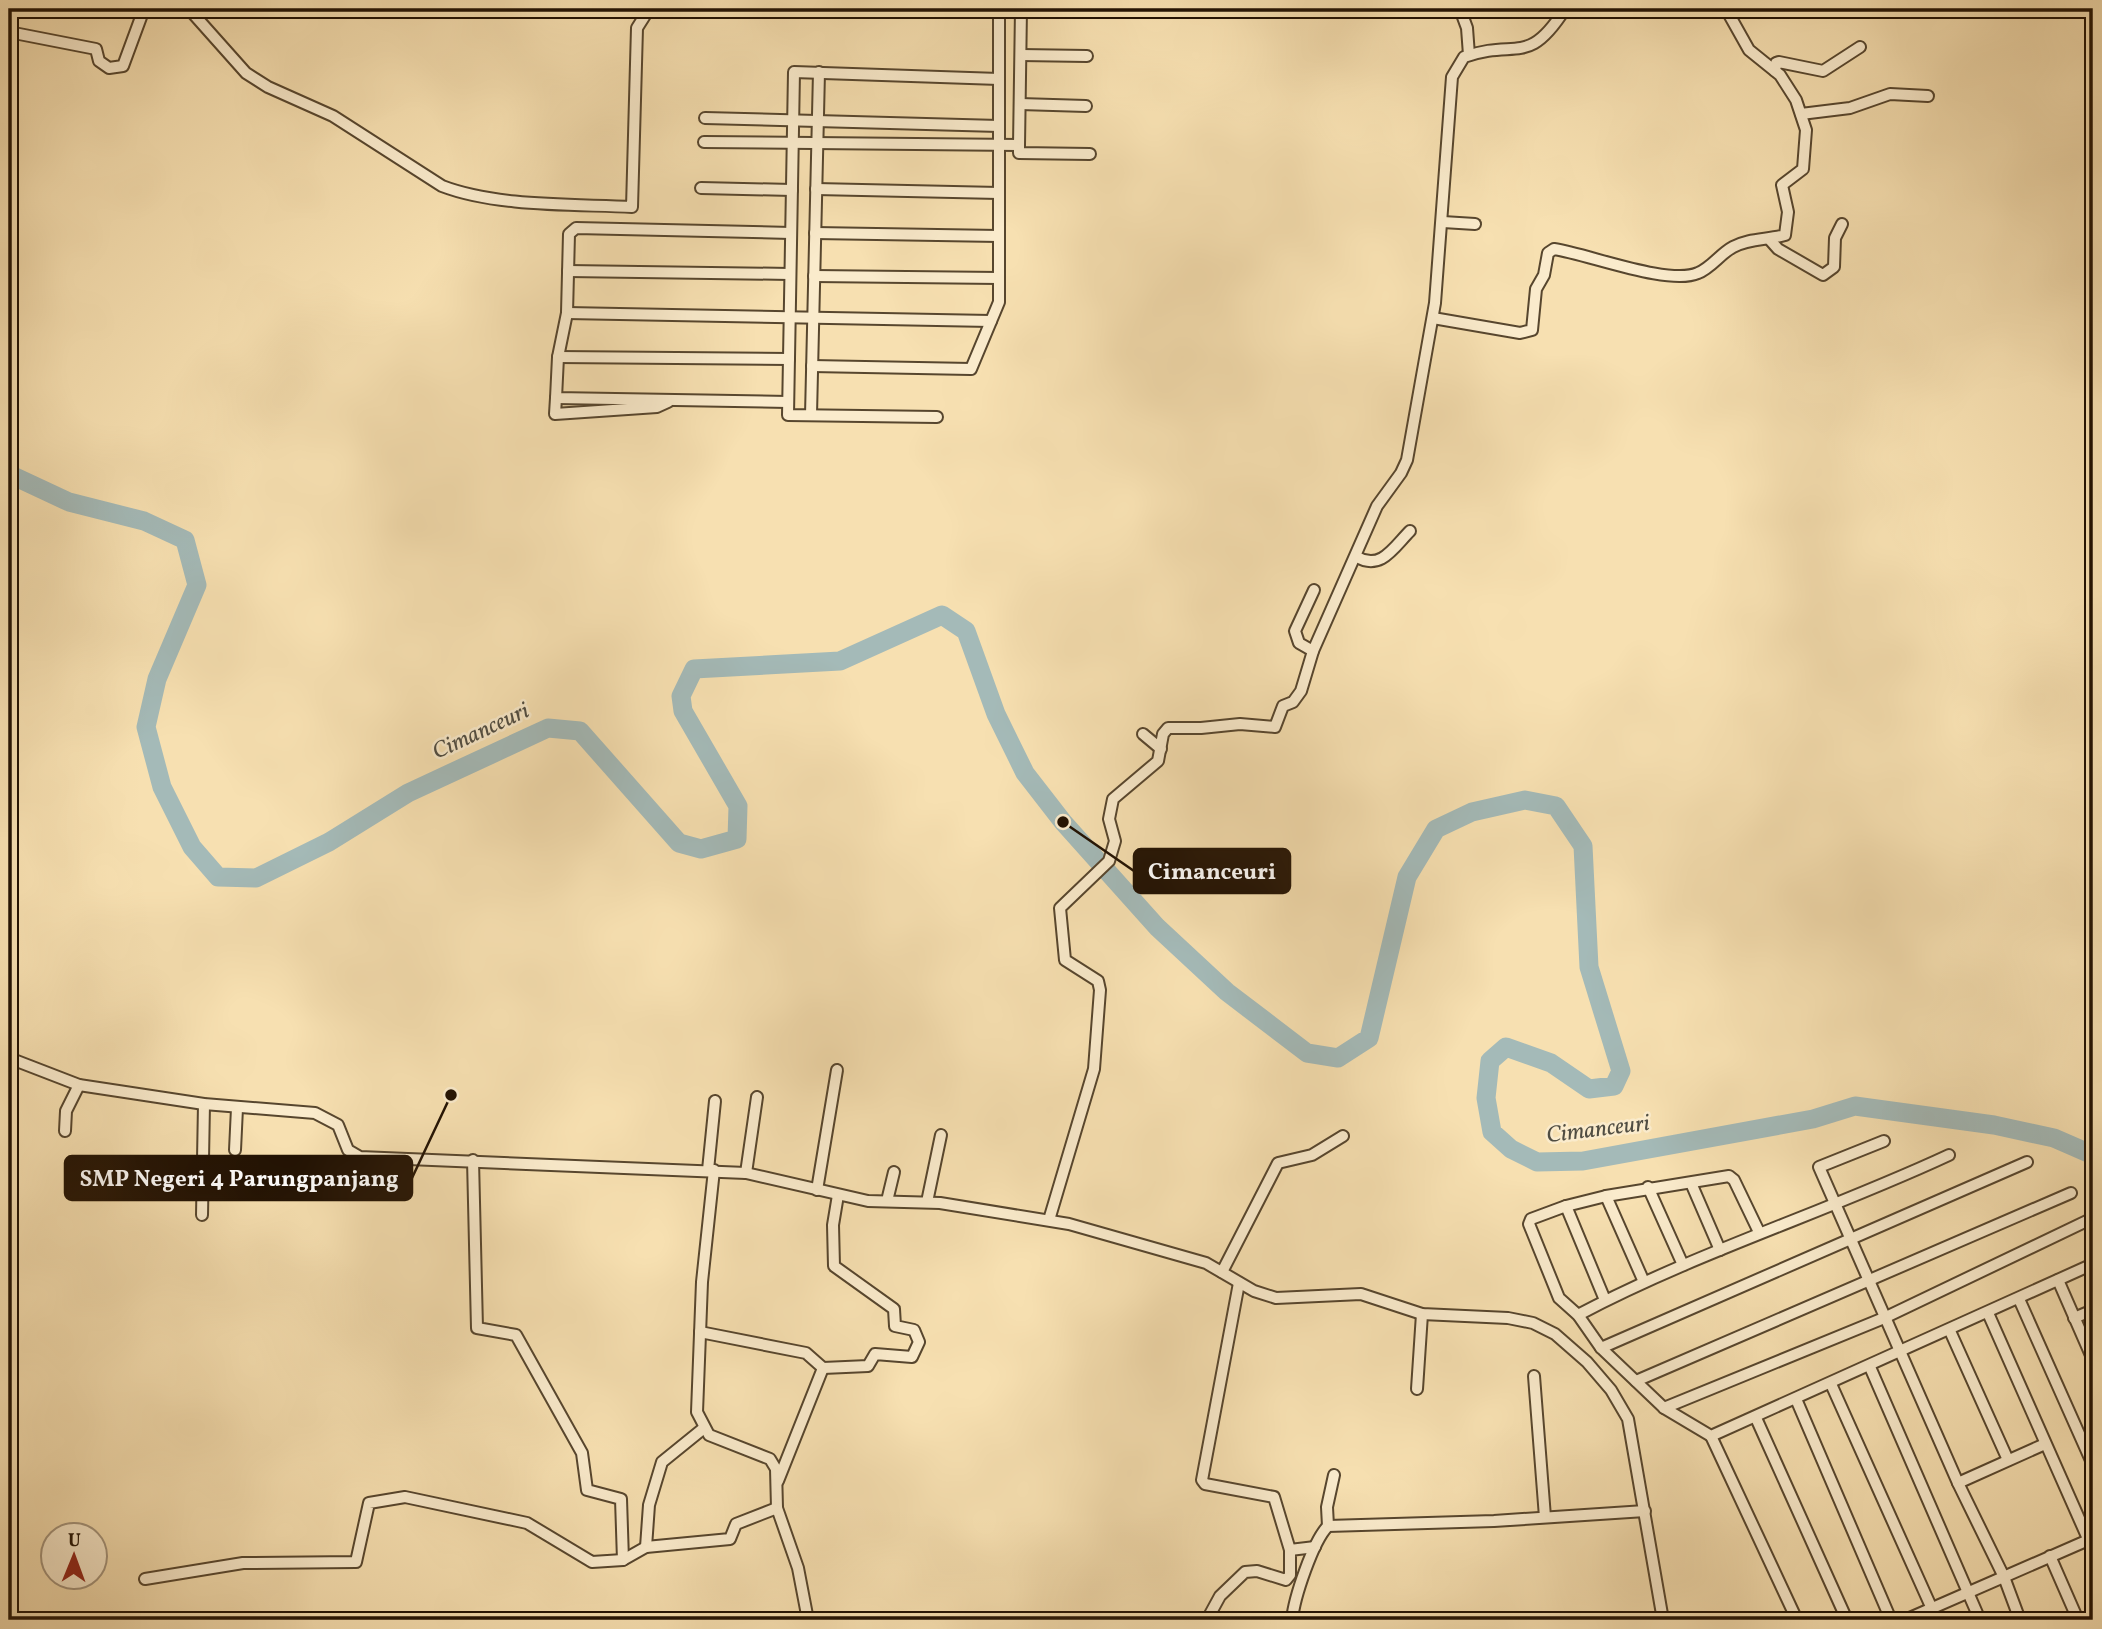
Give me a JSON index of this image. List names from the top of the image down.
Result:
{
  "water": ["Cimanceuri"],
  "places": ["Cimanceuri", "SMP Negeri 4 Parungpanjang"],
  "north": "top"
}
